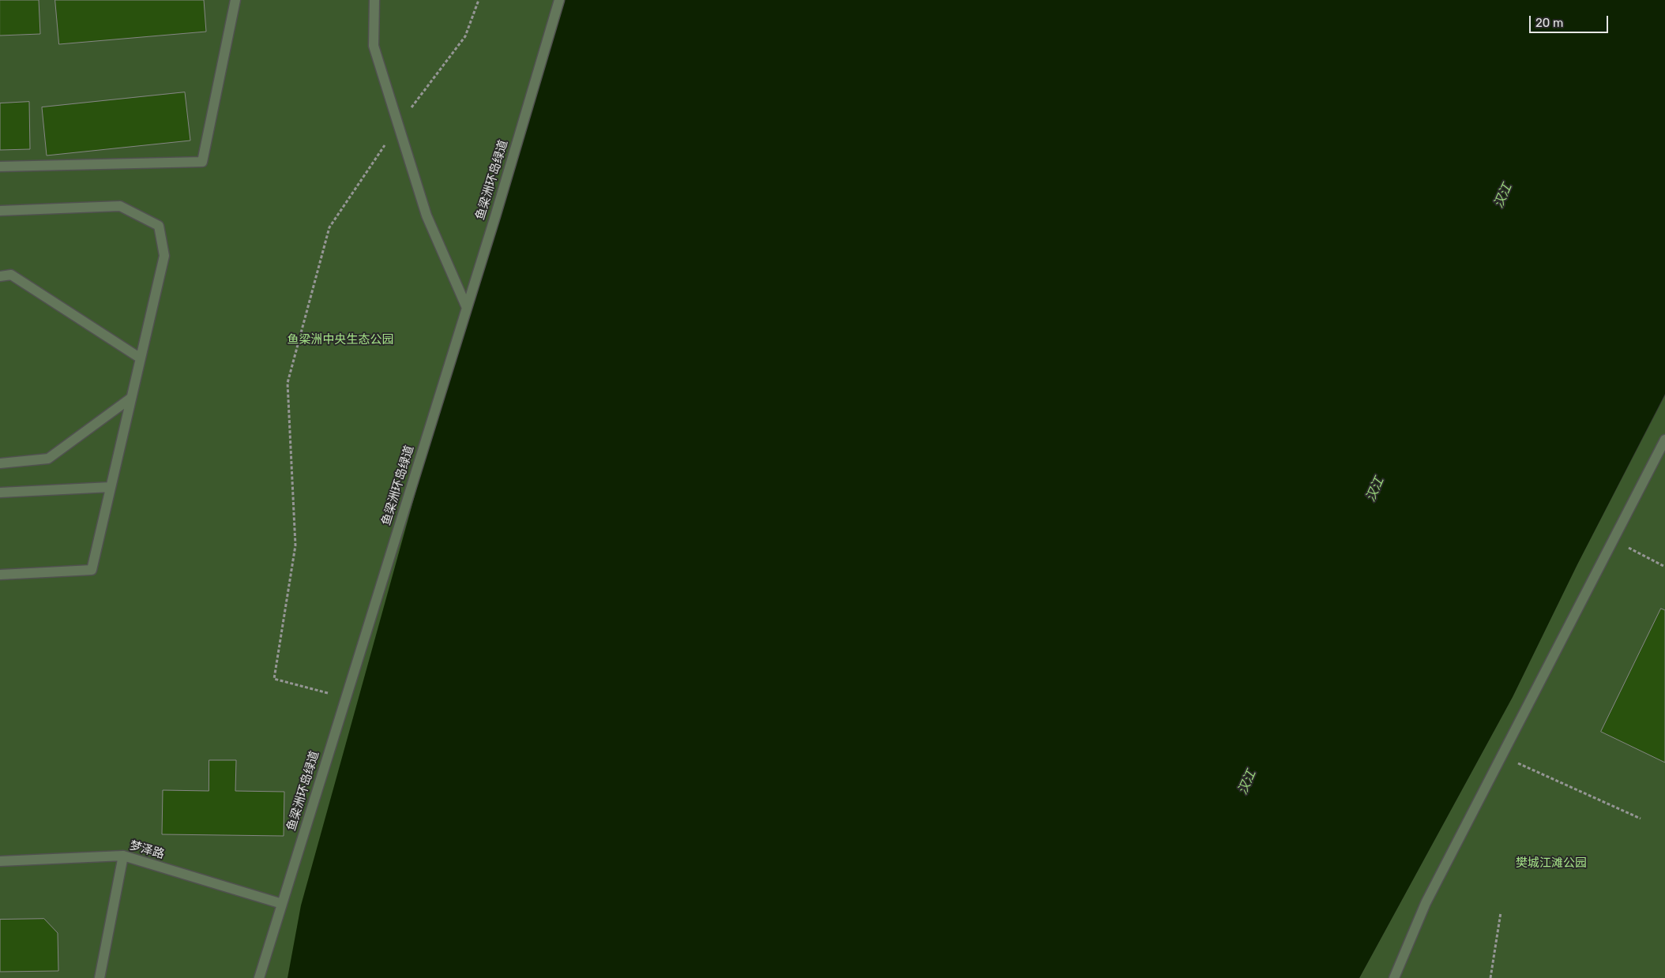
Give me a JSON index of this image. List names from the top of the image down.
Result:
{
  "streets": {
    "street": ["鱼梁洲环岛绿道", "梦泽路"]
  },
  "crossings": [
    ["鱼梁洲环岛绿道", "梦泽路"]
  ],
  "water": ["汉江"],
  "parks": ["鱼梁洲中央生态公园", "樊城江滩公园"],
  "scale_bar": "20 m"
}
